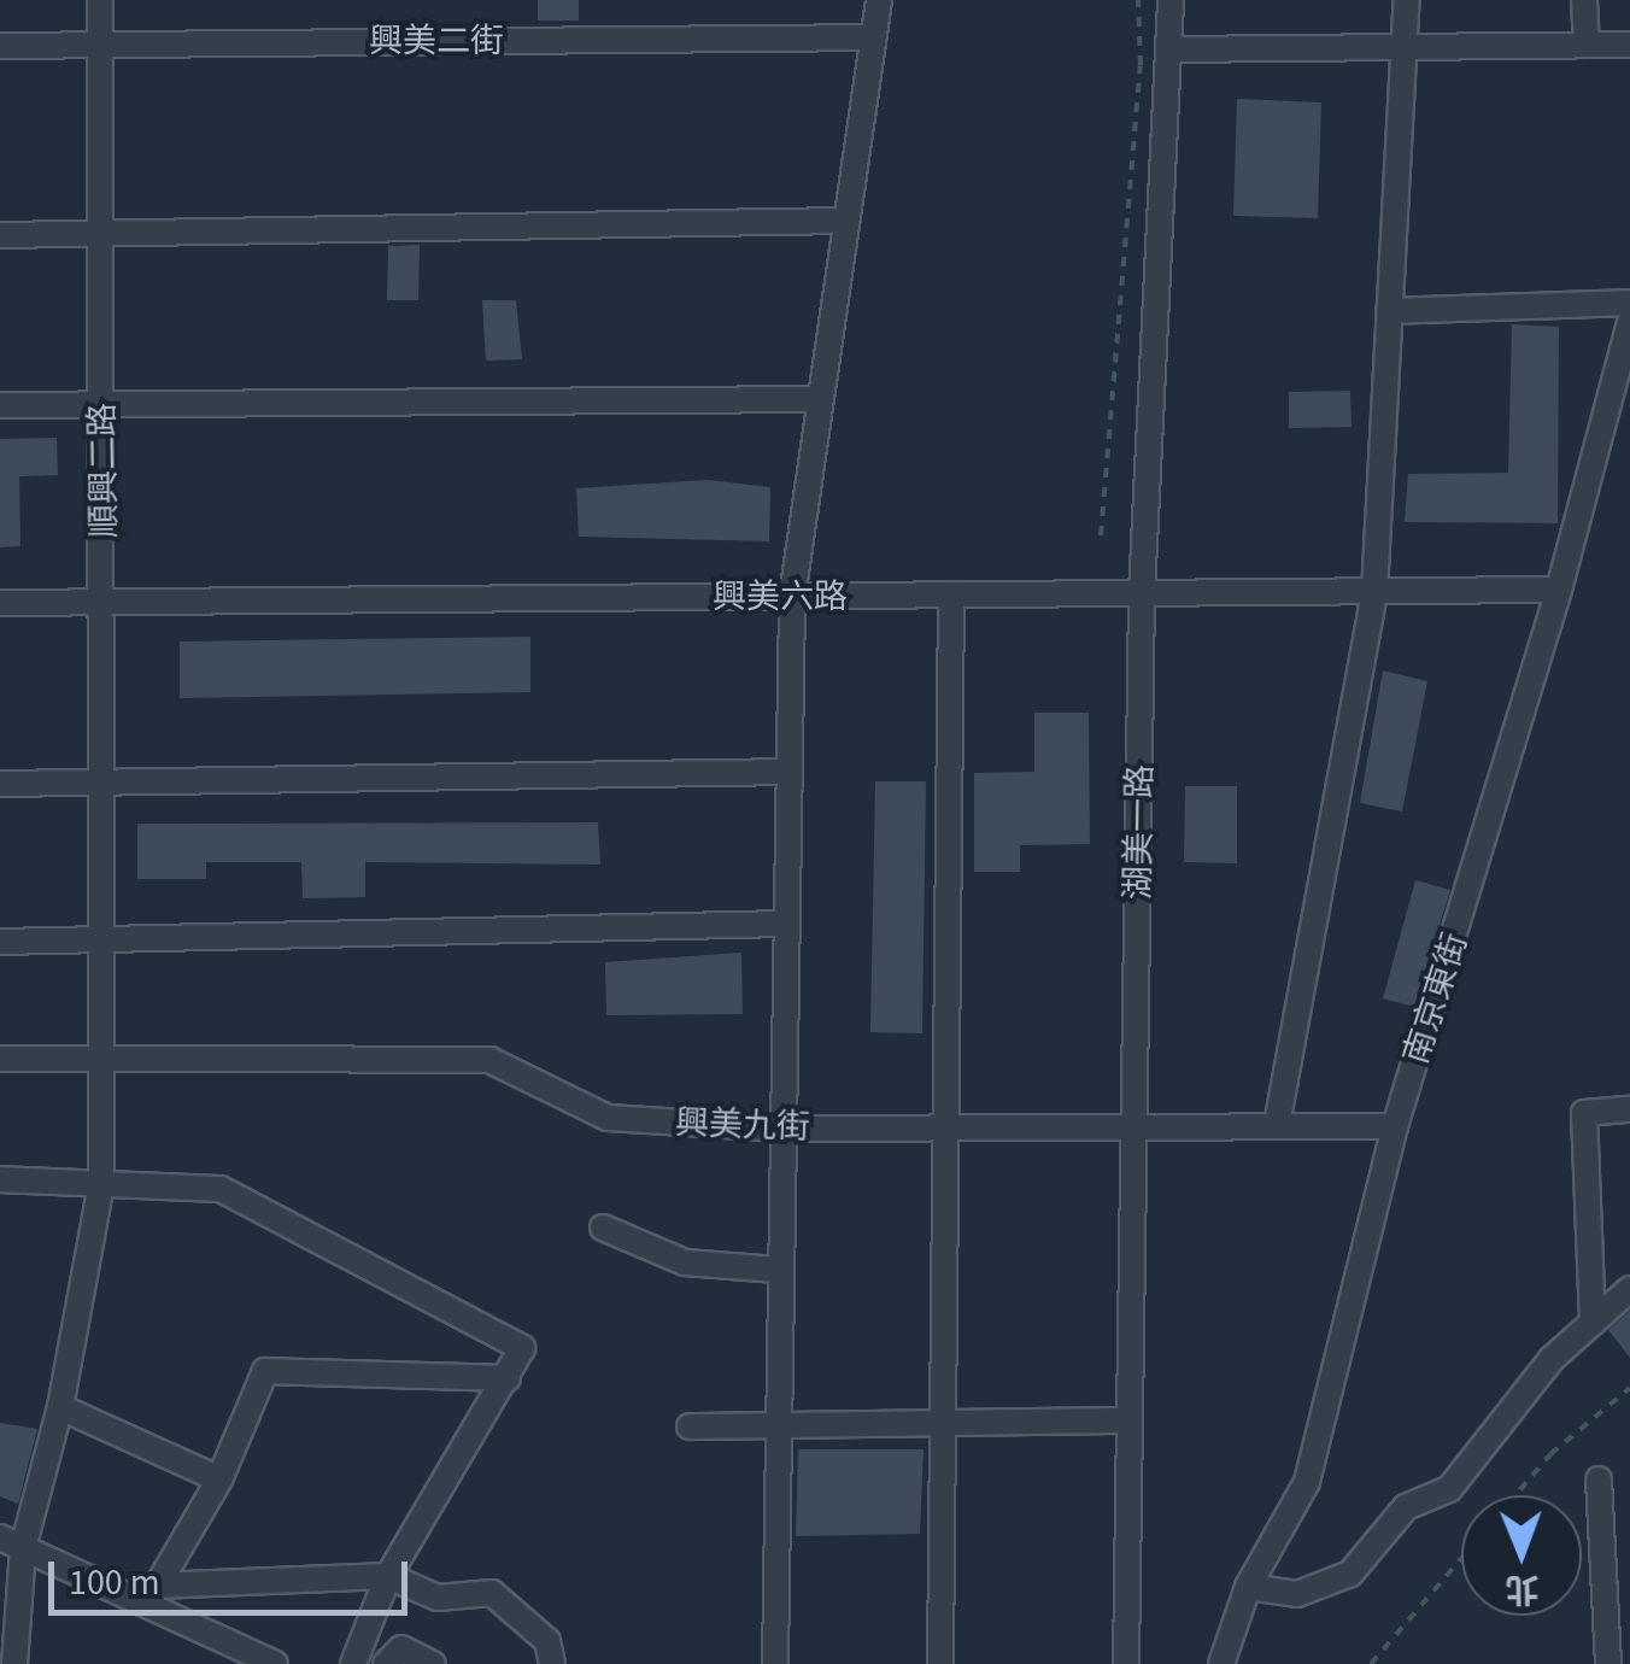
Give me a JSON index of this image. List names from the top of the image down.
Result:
{
  "streets": {
    "street": [
      "興美二街",
      "順興二路",
      "興美六路",
      "湖美一路",
      "南京東街",
      "興美九街"
    ]
  },
  "crossings": [
    ["興美二街", "順興二路"],
    ["順興二路", "興美六路"],
    ["順興二路", "興美九街"],
    ["興美六路", "湖美一路"],
    ["興美六路", "南京東街"],
    ["湖美一路", "興美九街"],
    ["南京東街", "興美九街"]
  ],
  "scale_bar": "100 m",
  "north": "bottom"
}
